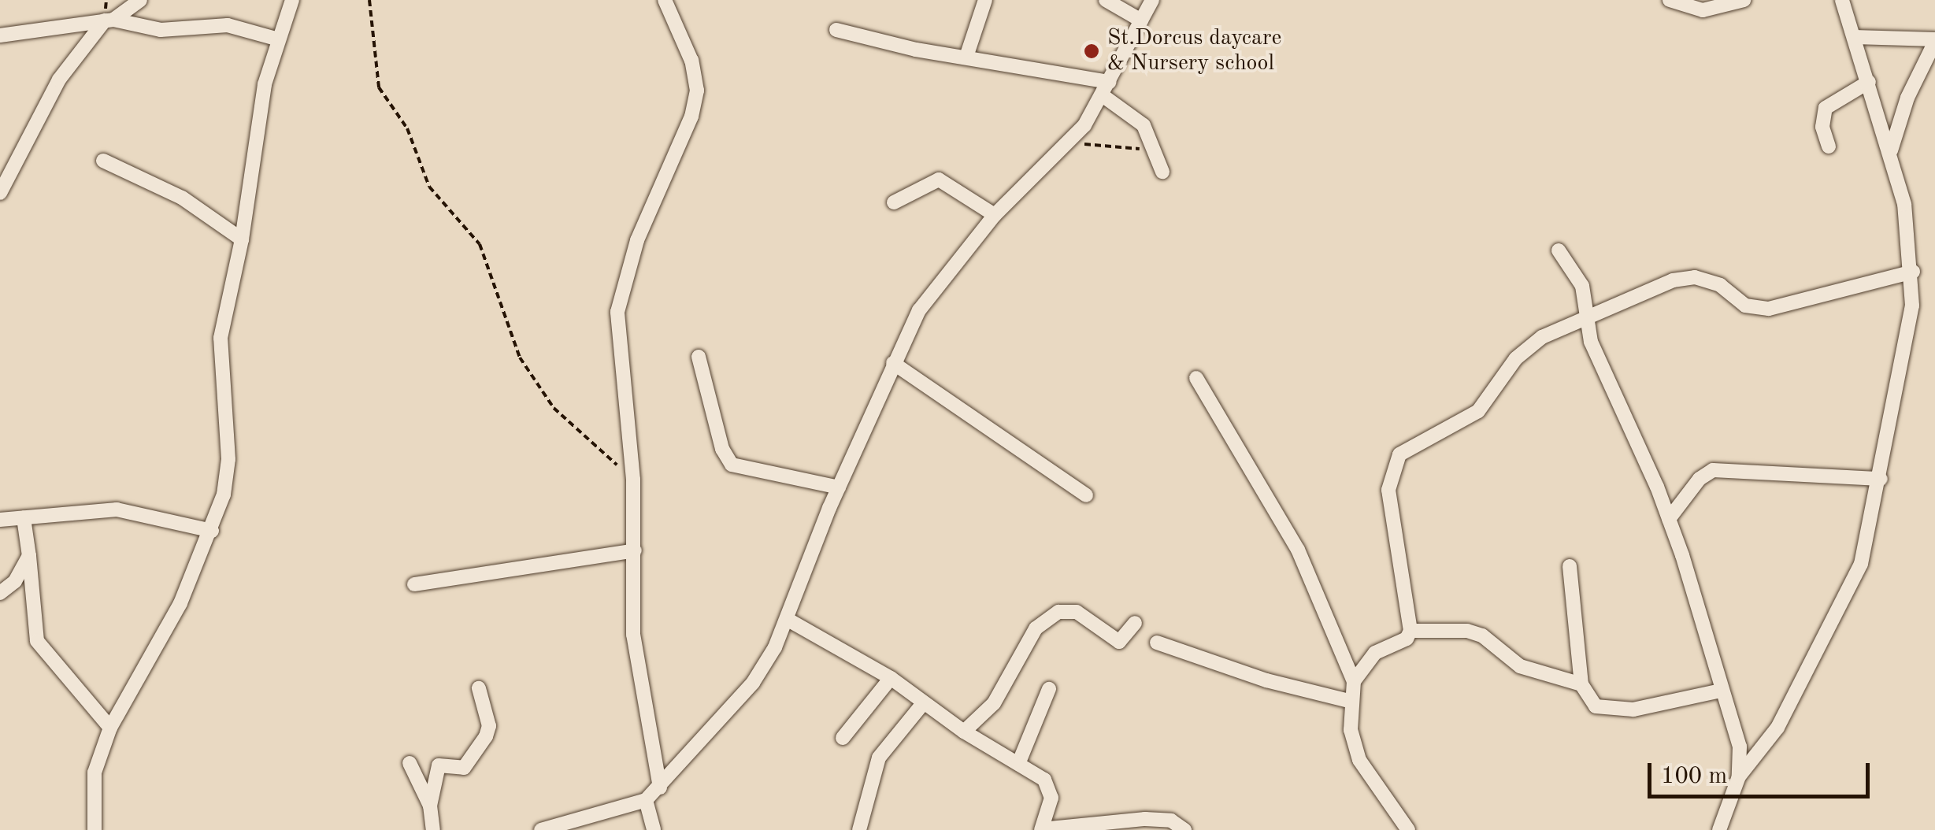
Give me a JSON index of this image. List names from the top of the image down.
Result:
{
  "places": ["St.Dorcus daycare & Nursery school"],
  "scale_bar": "100 m"
}
